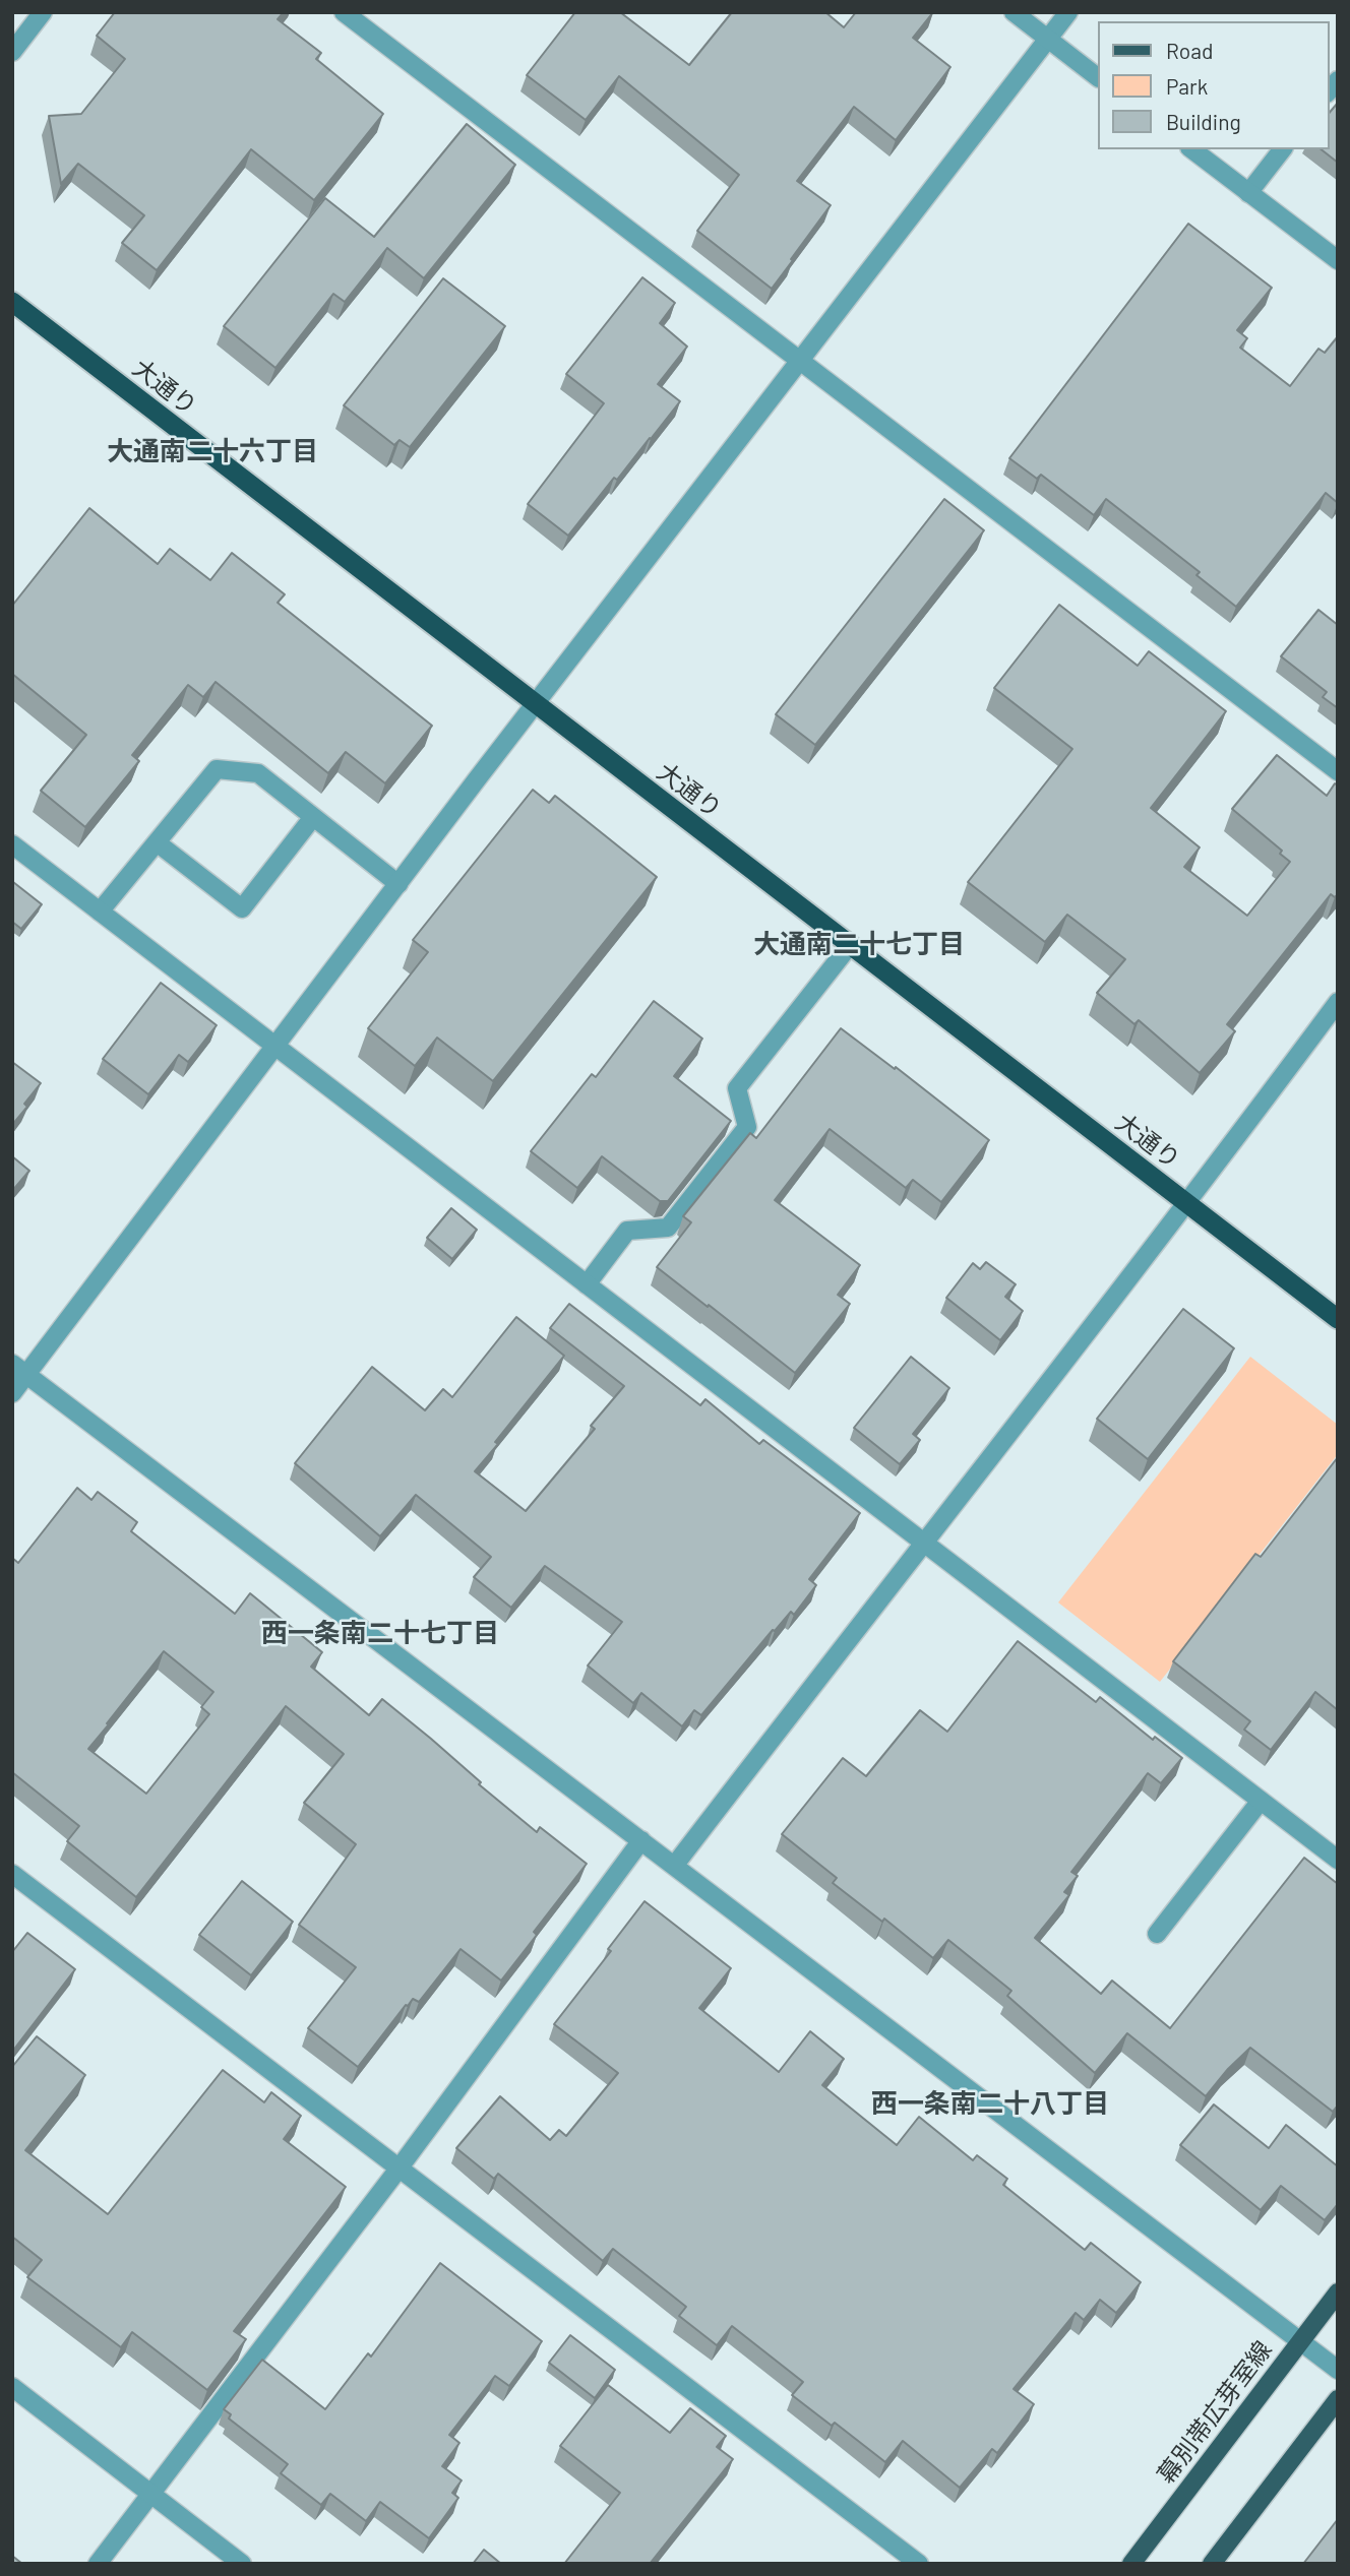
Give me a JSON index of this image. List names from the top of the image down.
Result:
{
  "streets": {
    "highway": ["大通り"],
    "main road": ["幕別帯広芽室線"]
  },
  "districts": [
    "大通南二十六丁目",
    "大通南二十七丁目",
    "西一条南二十七丁目",
    "西一条南二十八丁目"
  ],
  "legend": ["Road", "Park", "Building"]
}
